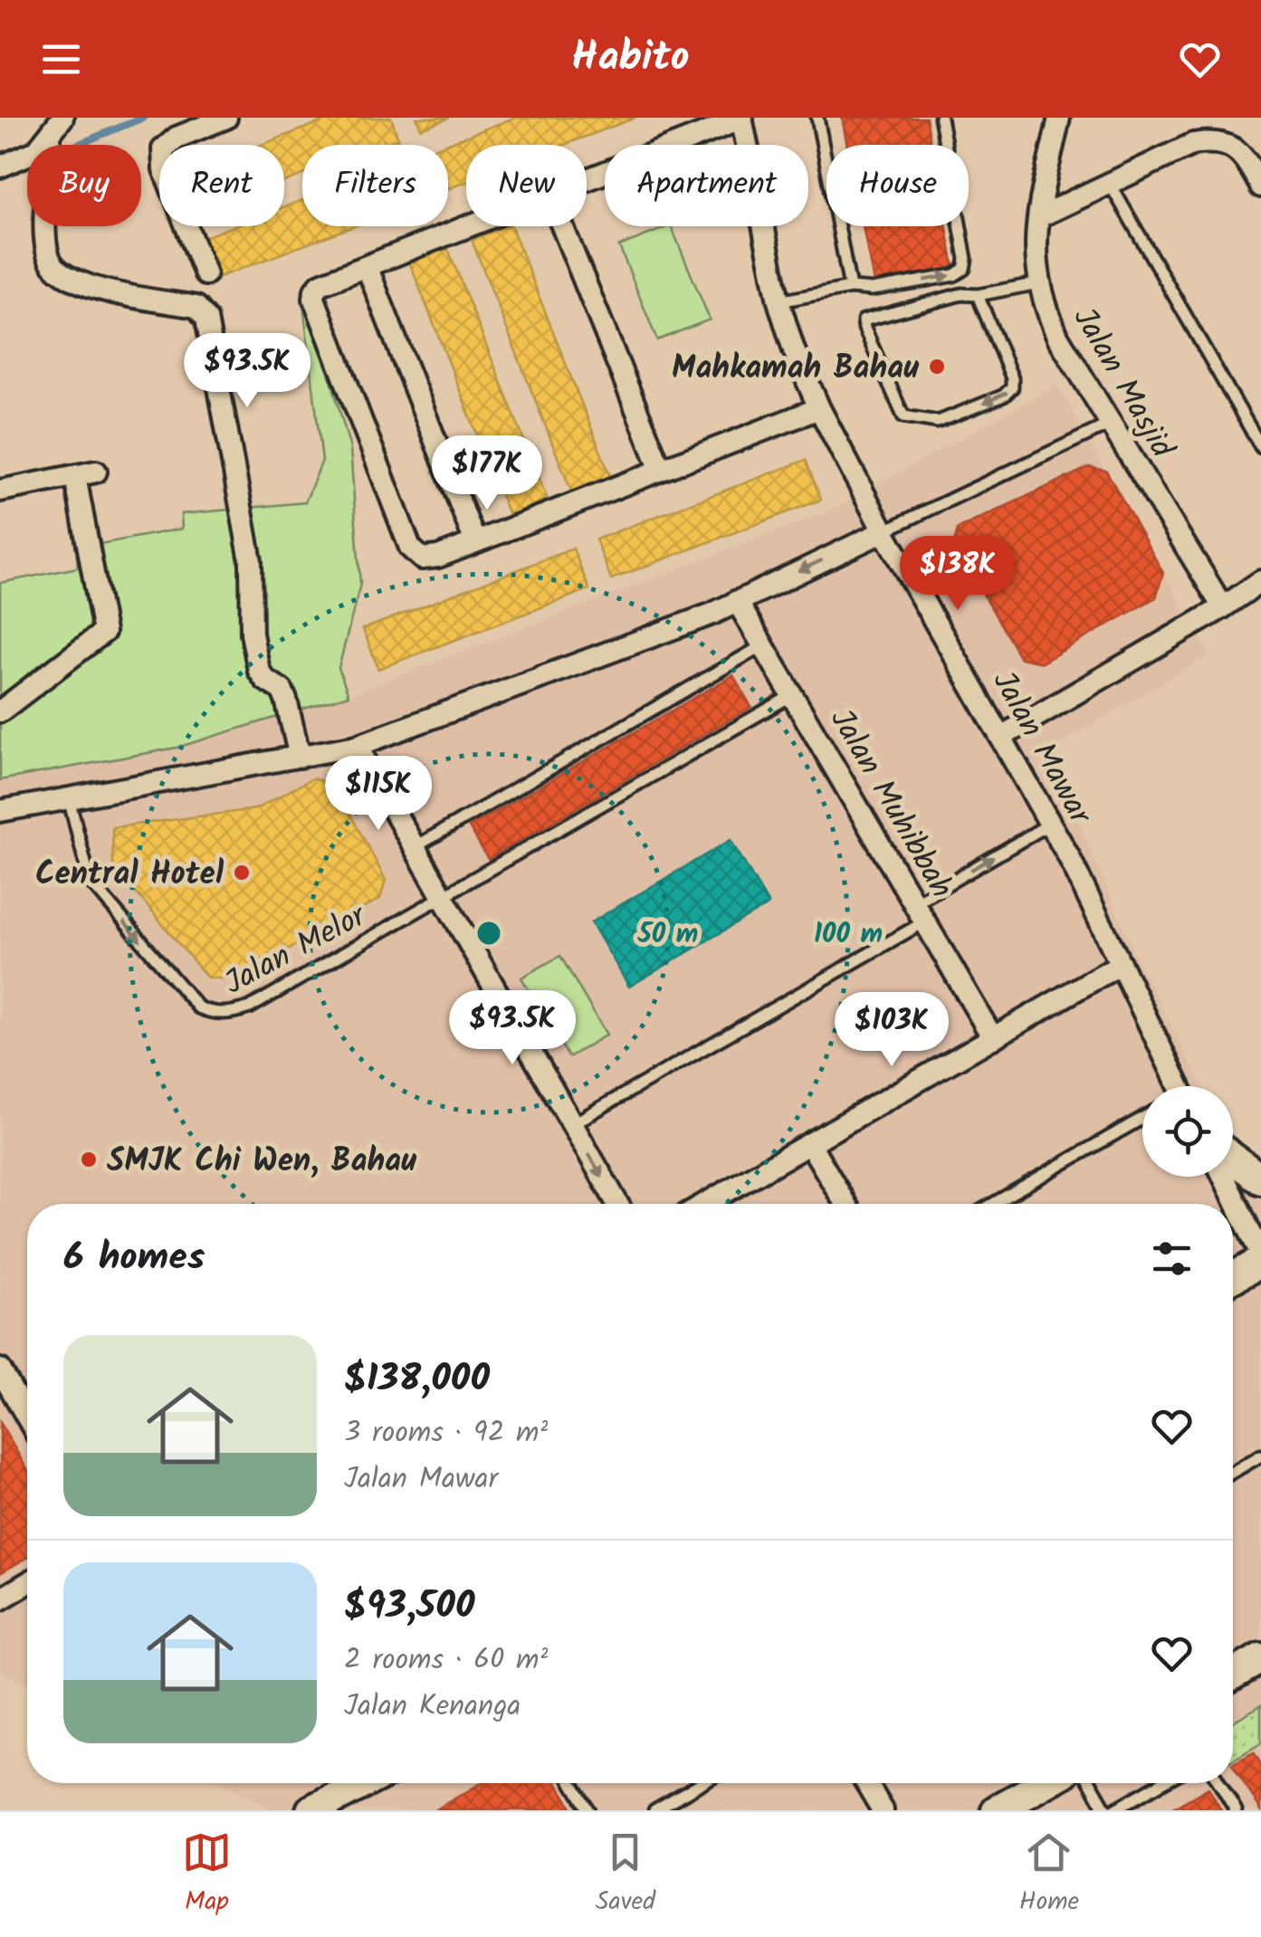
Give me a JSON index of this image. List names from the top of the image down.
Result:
{
  "streets": {
    "street": ["Jalan Masjid", "Jalan Mawar", "Jalan Muhibbah"],
    "lane": ["Jalan Melor"]
  },
  "crossings": [
    ["Jalan Muhibbah", "Jalan Melor"]
  ],
  "places": ["Mahkamah Bahau", "Central Hotel", "SMJK Chi Wen, Bahau"],
  "page": {
    "header": "Habito",
    "chip": [
      "Buy",
      "Rent",
      "Filters",
      "New",
      "Apartment",
      "House"
    ],
    "price": [
      "$93.5K",
      "$177K",
      "$138K",
      "$115K",
      "$93.5K",
      "$103K"
    ],
    "heading": "6 homes",
    "list": [
      {
        "name": "$138,000",
        "note": "3 rooms · 92 m² · Jalan Mawar"
      },
      {
        "name": "$93,500",
        "note": "2 rooms · 60 m² · Jalan Kenanga"
      }
    ],
    "tabs": ["Map", "Saved", "Home"]
  },
  "rings": ["50 m", "100 m"]
}
